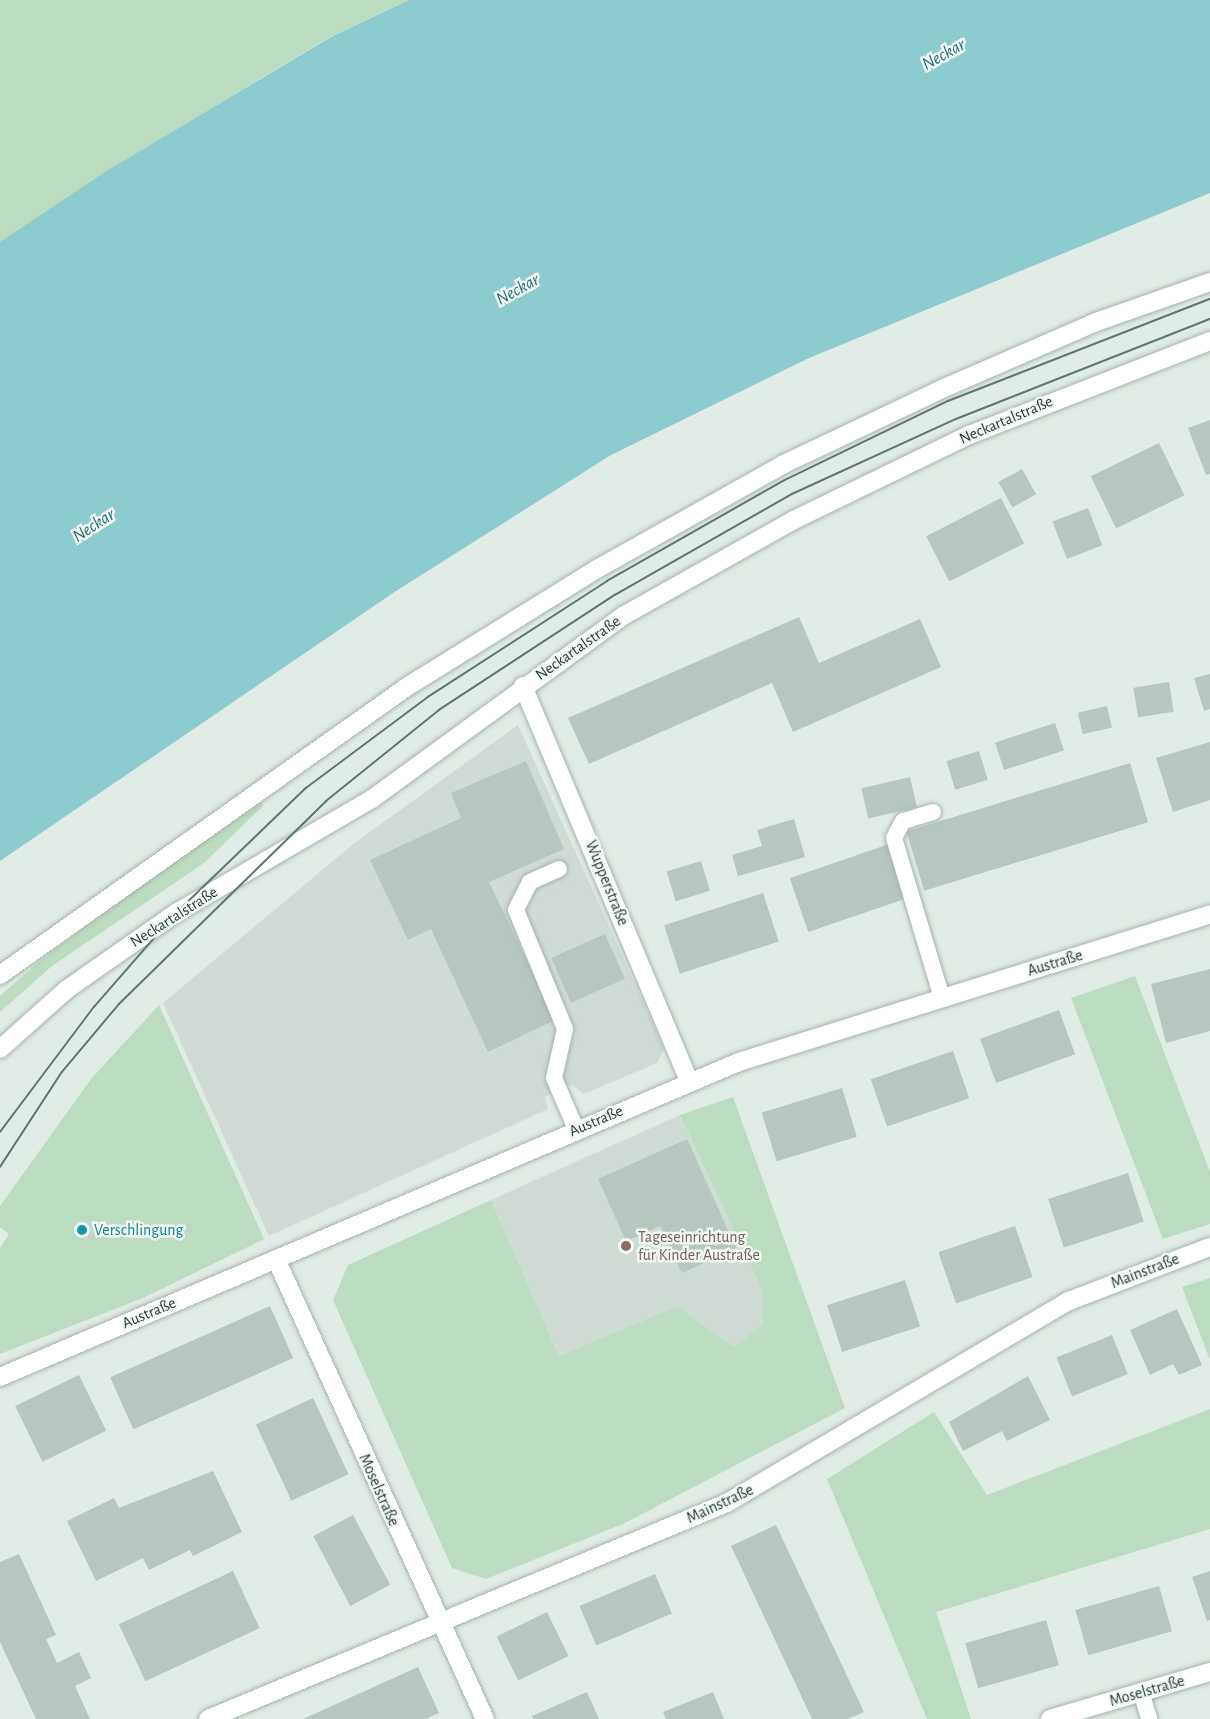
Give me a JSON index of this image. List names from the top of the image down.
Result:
{
  "streets": {
    "street": [
      "Neckartalstraße",
      "Wupperstraße",
      "Austraße",
      "Mainstraße",
      "Moselstraße"
    ]
  },
  "crossings": [
    ["Neckartalstraße", "Wupperstraße"],
    ["Wupperstraße", "Austraße"],
    ["Austraße", "Moselstraße"],
    ["Mainstraße", "Moselstraße"]
  ],
  "water": ["Neckar"],
  "places": ["Verschlingung", "Tageseinrichtung für Kinder Austraße"]
}
